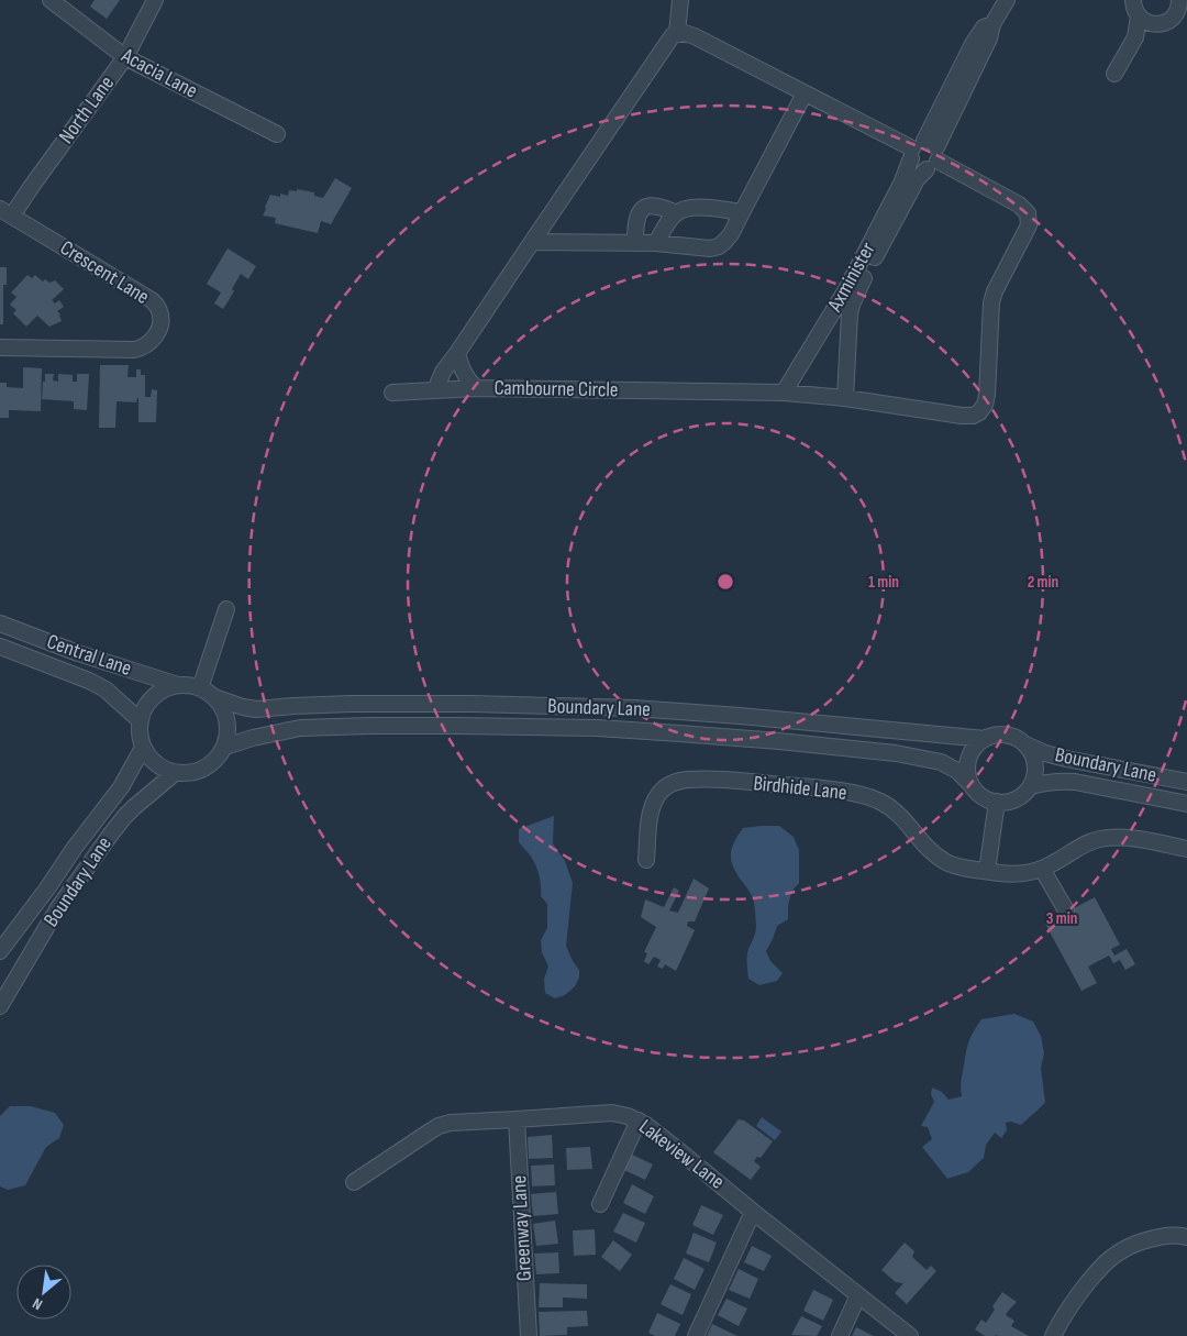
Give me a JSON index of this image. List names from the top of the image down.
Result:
{
  "streets": {
    "street": [
      "Acacia Lane",
      "North Lane",
      "Crescent Lane",
      "Axminister",
      "Cambourne Circle",
      "Central Lane",
      "Boundary Lane",
      "Birdhide Lane",
      "Lakeview Lane",
      "Greenway Lane"
    ]
  },
  "crossings": [
    ["Acacia Lane", "North Lane"],
    ["North Lane", "Crescent Lane"],
    ["Axminister", "Cambourne Circle"],
    ["Central Lane", "Boundary Lane"],
    ["Lakeview Lane", "Greenway Lane"]
  ],
  "north": "bottom left",
  "rings": ["1 min", "2 min", "3 min"]
}
